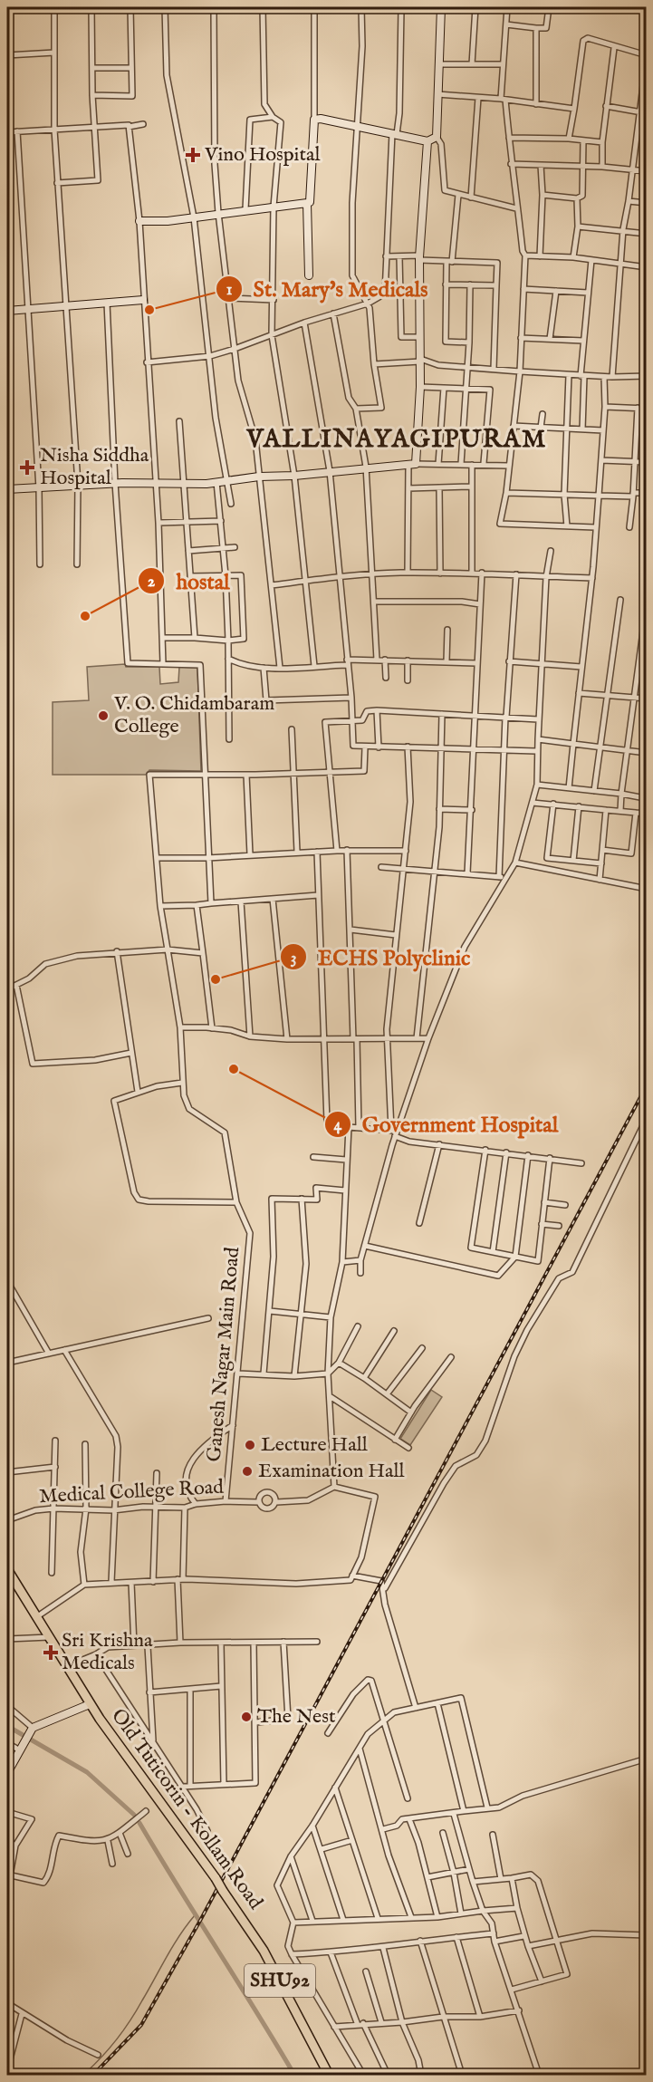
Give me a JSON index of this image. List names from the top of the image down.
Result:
{
  "streets": {
    "main road": ["Old Tuticorin - Kollam Road", "SHU92"],
    "street": ["Ganesh Nagar Main Road", "Medical College Road"]
  },
  "crossings": [
    ["Ganesh Nagar Main Road", "Medical College Road"]
  ],
  "districts": ["VALLINAYAGIPURAM"],
  "places": {
    "health": ["Vino Hospital", "Nisha Siddha Hospital", "Sri Krishna Medicals"],
    "other": [
      "St. Mary's Medicals",
      "hostal",
      "V. O. Chidambaram College",
      "ECHS Polyclinic",
      "Government Hospital",
      "Lecture Hall",
      "Examination Hall",
      "The Nest"
    ]
  }
}
